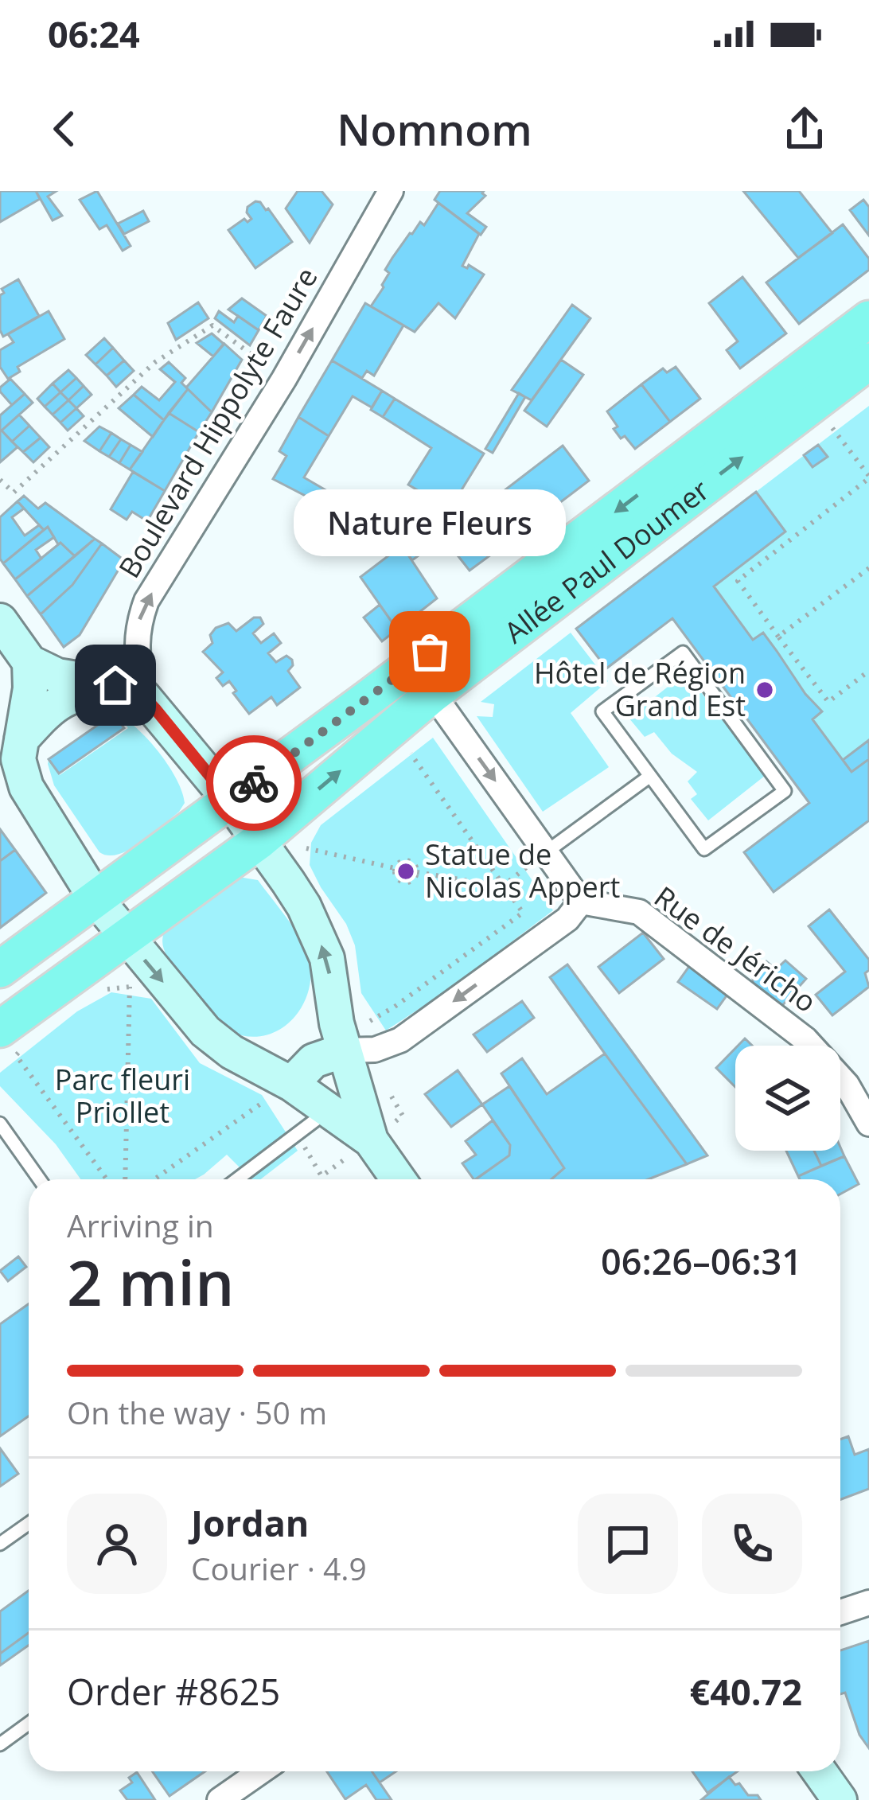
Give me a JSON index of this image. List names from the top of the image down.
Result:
{
  "streets": {
    "main road": ["Allée Paul Doumer"],
    "street": ["Boulevard Hippolyte Faure", "Rue de Jéricho"]
  },
  "one_way": ["Boulevard Hippolyte Faure"],
  "parks": ["Parc fleuri Priollet"],
  "places": ["Nature Fleurs", "Hôtel de Région Grand Est", "Statue de Nicolas Appert"],
  "page": {
    "status": "06:24",
    "header": "Nomnom",
    "bubble": "Nature Fleurs",
    "heading": ["2 min", "Arriving in", "06:26–06:31"],
    "panel": [
      "Jordan",
      "Courier · 4.9",
      "Order #8625",
      "€40.72"
    ],
    "bar": "On the way · 50 m"
  }
}
